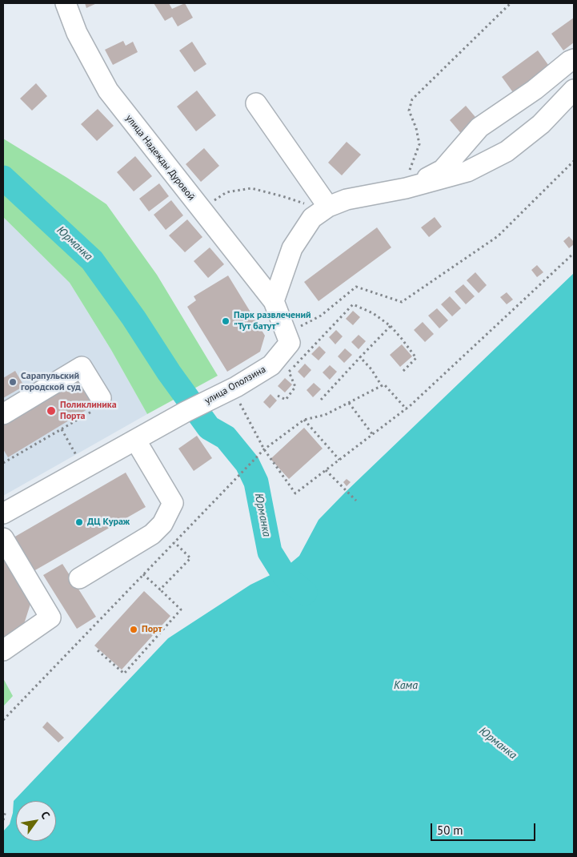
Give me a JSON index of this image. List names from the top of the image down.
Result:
{
  "streets": {
    "street": ["улица Надежды Дуровой", "улица Оползина"]
  },
  "crossings": [
    ["улица Надежды Дуровой", "улица Оползина"]
  ],
  "water": ["Юрманка", "Кама"],
  "places": [
    "Парк развлечений \"Тут батут\"",
    "Сарапульский городской суд",
    "Поликлиника Порта",
    "ДЦ Кураж",
    "Порт"
  ],
  "scale_bar": "50 m",
  "north": "top right"
}
